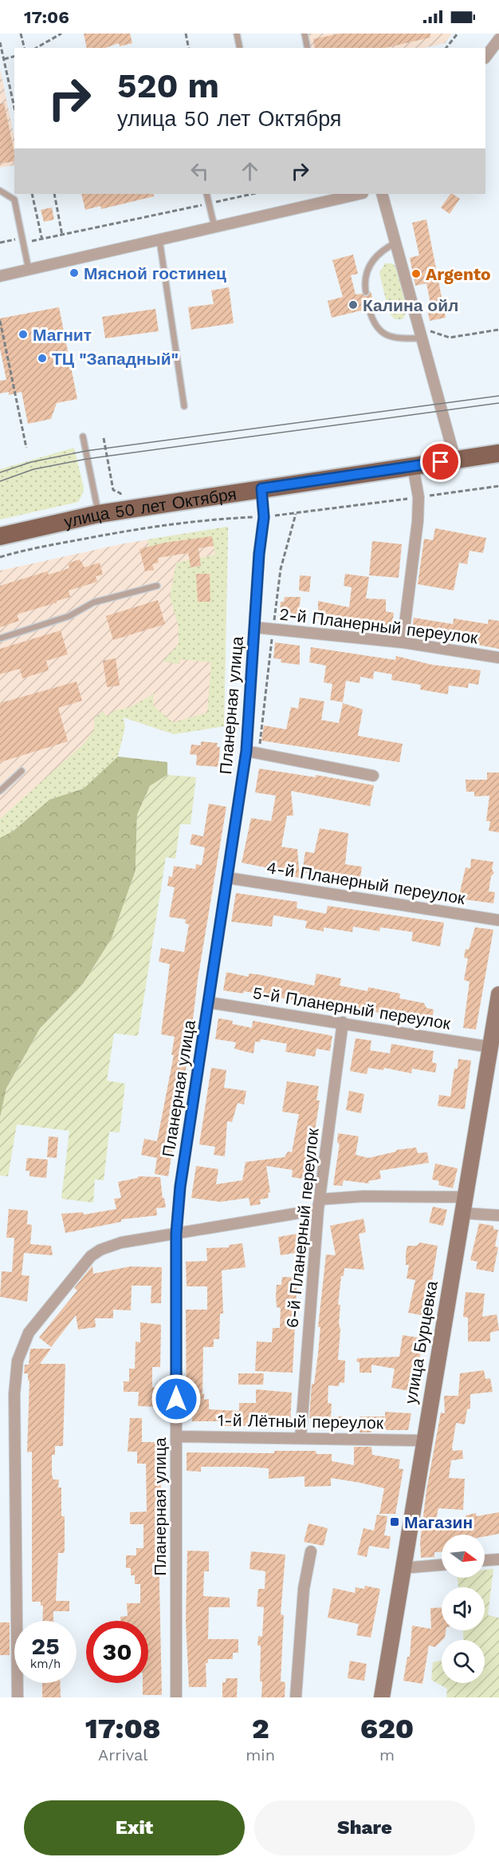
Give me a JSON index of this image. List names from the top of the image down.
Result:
{
  "streets": {
    "main road": ["улица 50 лет Октября"],
    "street": [
      "2-й Планерный переулок",
      "Планерная улица",
      "4-й Планерный переулок",
      "5-й Планерный переулок",
      "6-й Планерный переулок",
      "улица Бурцевка",
      "1-й Лётный переулок"
    ]
  },
  "crossings": [
    ["улица 50 лет Октября", "Планерная улица"],
    ["2-й Планерный переулок", "Планерная улица"],
    ["Планерная улица", "4-й Планерный переулок"],
    ["Планерная улица", "5-й Планерный переулок"],
    ["Планерная улица", "1-й Лётный переулок"],
    ["5-й Планерный переулок", "6-й Планерный переулок"],
    ["5-й Планерный переулок", "улица Бурцевка"],
    ["6-й Планерный переулок", "1-й Лётный переулок"],
    ["улица Бурцевка", "1-й Лётный переулок"]
  ],
  "places": {
    "other": [
      "Мясной гостинец",
      "Argento",
      "Калина ойл",
      "Магнит",
      "ТЦ \"Западный\""
    ],
    "transit": ["Магазин"]
  },
  "north": "right",
  "page": {
    "status": "17:06",
    "turn": ["520 m", "улица 50 лет Октября"],
    "speed": "25 km/h",
    "limit": "30",
    "eta": [
      "17:08",
      "Arrival",
      "2",
      "min",
      "620",
      "m"
    ],
    "buttons": ["Exit", "Share"]
  }
}
